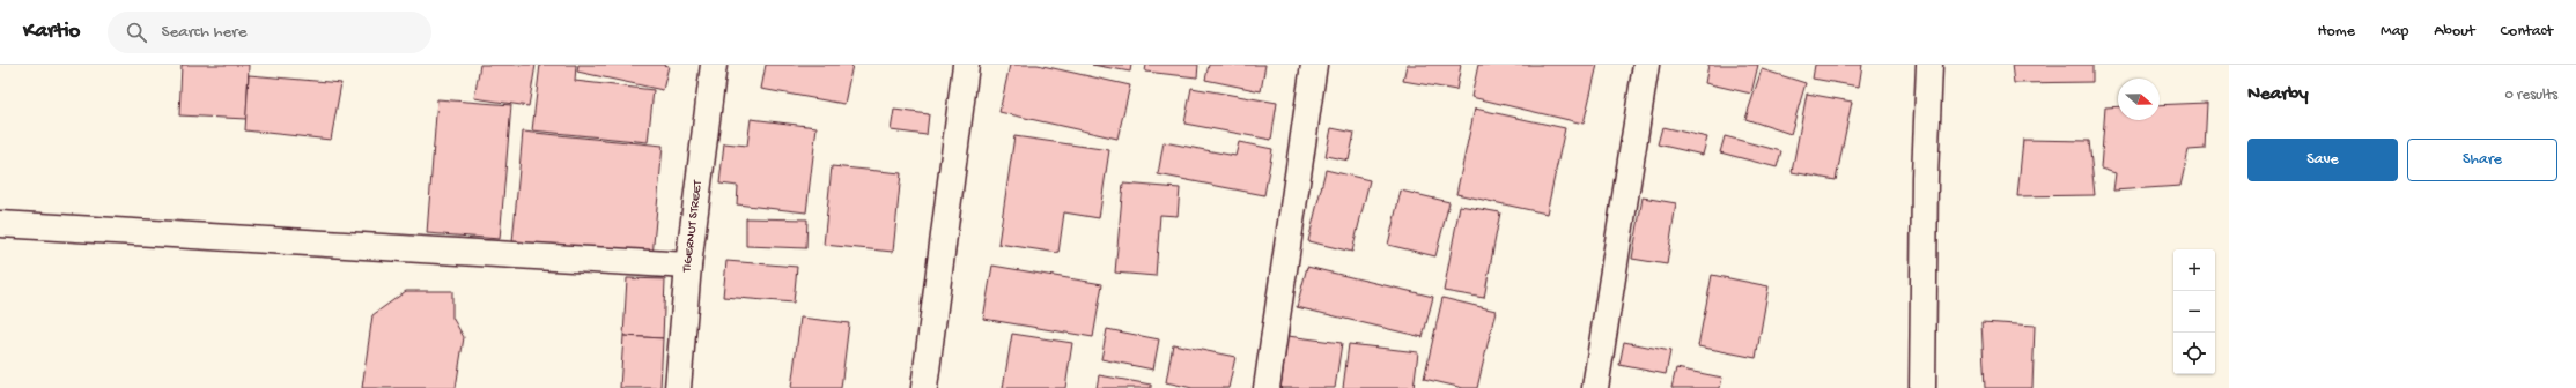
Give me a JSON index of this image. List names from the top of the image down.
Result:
{
  "streets": {
    "street": ["TIGERNUT STREET"]
  },
  "north": "right",
  "page": {
    "header": "Kartio",
    "search": "Search here",
    "nav": [
      "Home",
      "Map",
      "About",
      "Contact"
    ],
    "heading": ["Nearby", "0 results"],
    "buttons": ["Save", "Share"],
    "map_buttons": ["+", "−"]
  }
}
